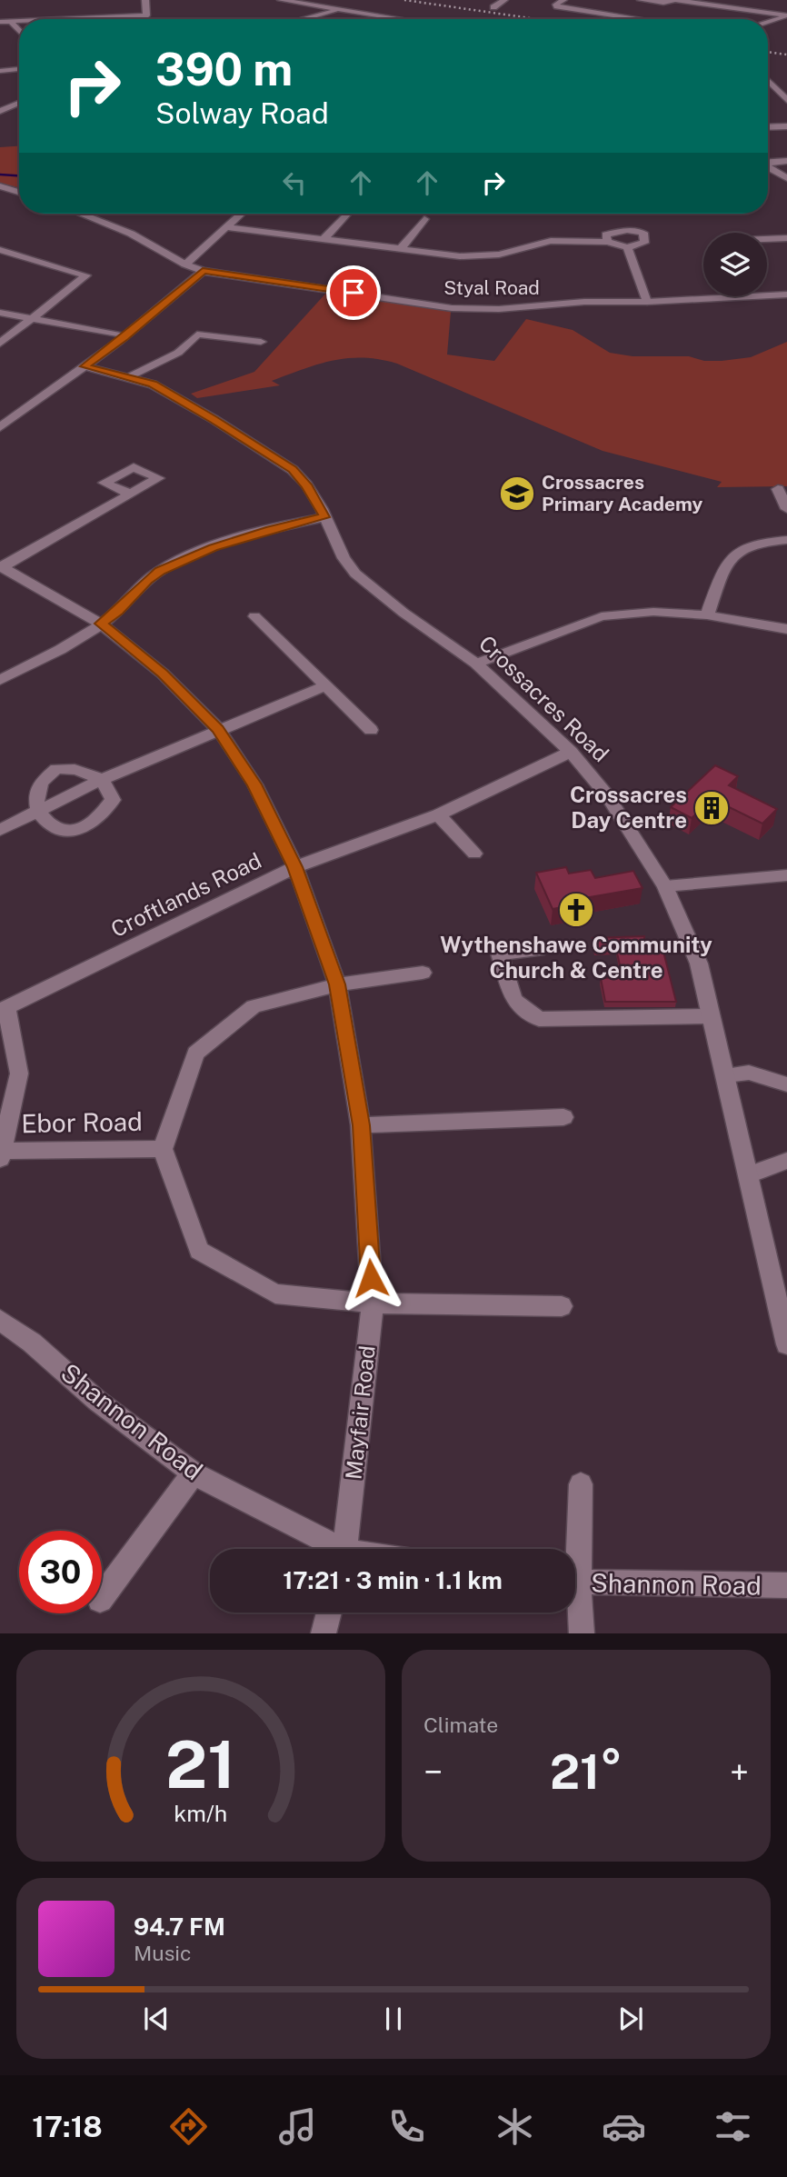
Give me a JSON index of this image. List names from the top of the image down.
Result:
{
  "streets": {
    "street": [
      "Styal Road",
      "Crossacres Road",
      "Croftlands Road",
      "Ebor Road",
      "Mayfair Road",
      "Shannon Road"
    ]
  },
  "crossings": [
    ["Crossacres Road", "Croftlands Road"],
    ["Croftlands Road", "Mayfair Road"]
  ],
  "places": {
    "school or university": ["Crossacres Primary Academy"],
    "building": ["Crossacres Day Centre"],
    "church": ["Wythenshawe Community Church & Centre"]
  },
  "page": {
    "turn": ["390 m", "Solway Road"],
    "limit": "30",
    "trip": "17:21 · 3 min · 1.1 km",
    "tile": "Climate",
    "heat": ["−", "21°", "+"],
    "song": ["94.7 FM", "Music"],
    "tabs": "17:18",
    "gauge": ["21", "km/h"]
  }
}
